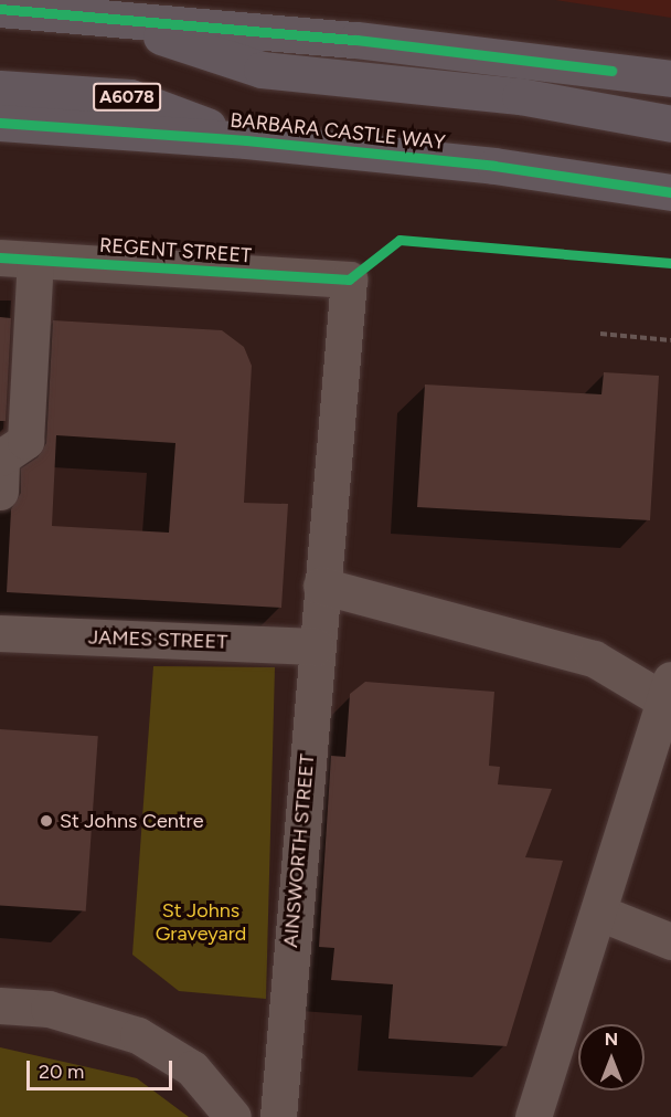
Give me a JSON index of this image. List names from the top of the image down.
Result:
{
  "streets": {
    "highway": ["A6078", "BARBARA CASTLE WAY"],
    "street": ["REGENT STREET", "JAMES STREET", "AINSWORTH STREET"]
  },
  "crossings": [
    ["A6078", "BARBARA CASTLE WAY"],
    ["REGENT STREET", "AINSWORTH STREET"],
    ["JAMES STREET", "AINSWORTH STREET"]
  ],
  "parks": ["St Johns Graveyard"],
  "places": ["St Johns Centre"],
  "scale_bar": "20 m",
  "north": "top"
}
